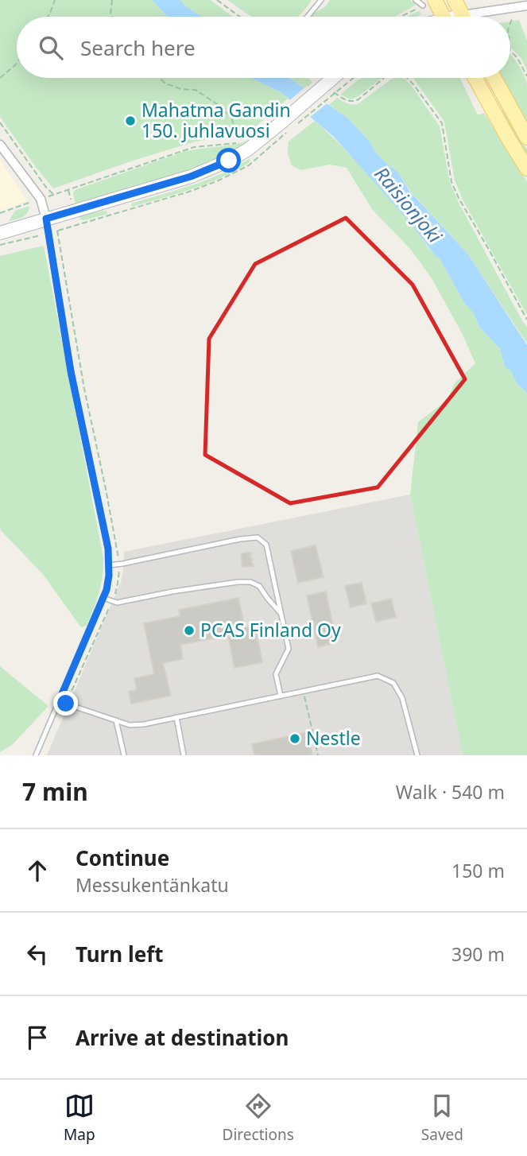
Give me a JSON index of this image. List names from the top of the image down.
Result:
{
  "water": ["Raisionjoki"],
  "places": ["Mahatma Gandin 150. juhlavuosi", "PCAS Finland Oy", "Nestle"],
  "page": {
    "search": "Search here",
    "heading": ["7 min", "Walk · 540 m"],
    "list": [
      ["Continue", "Messukentänkatu", "150 m"],
      ["Turn left", "390 m"],
      "Arrive at destination"
    ],
    "nav": ["Map", "Directions", "Saved"]
  }
}
